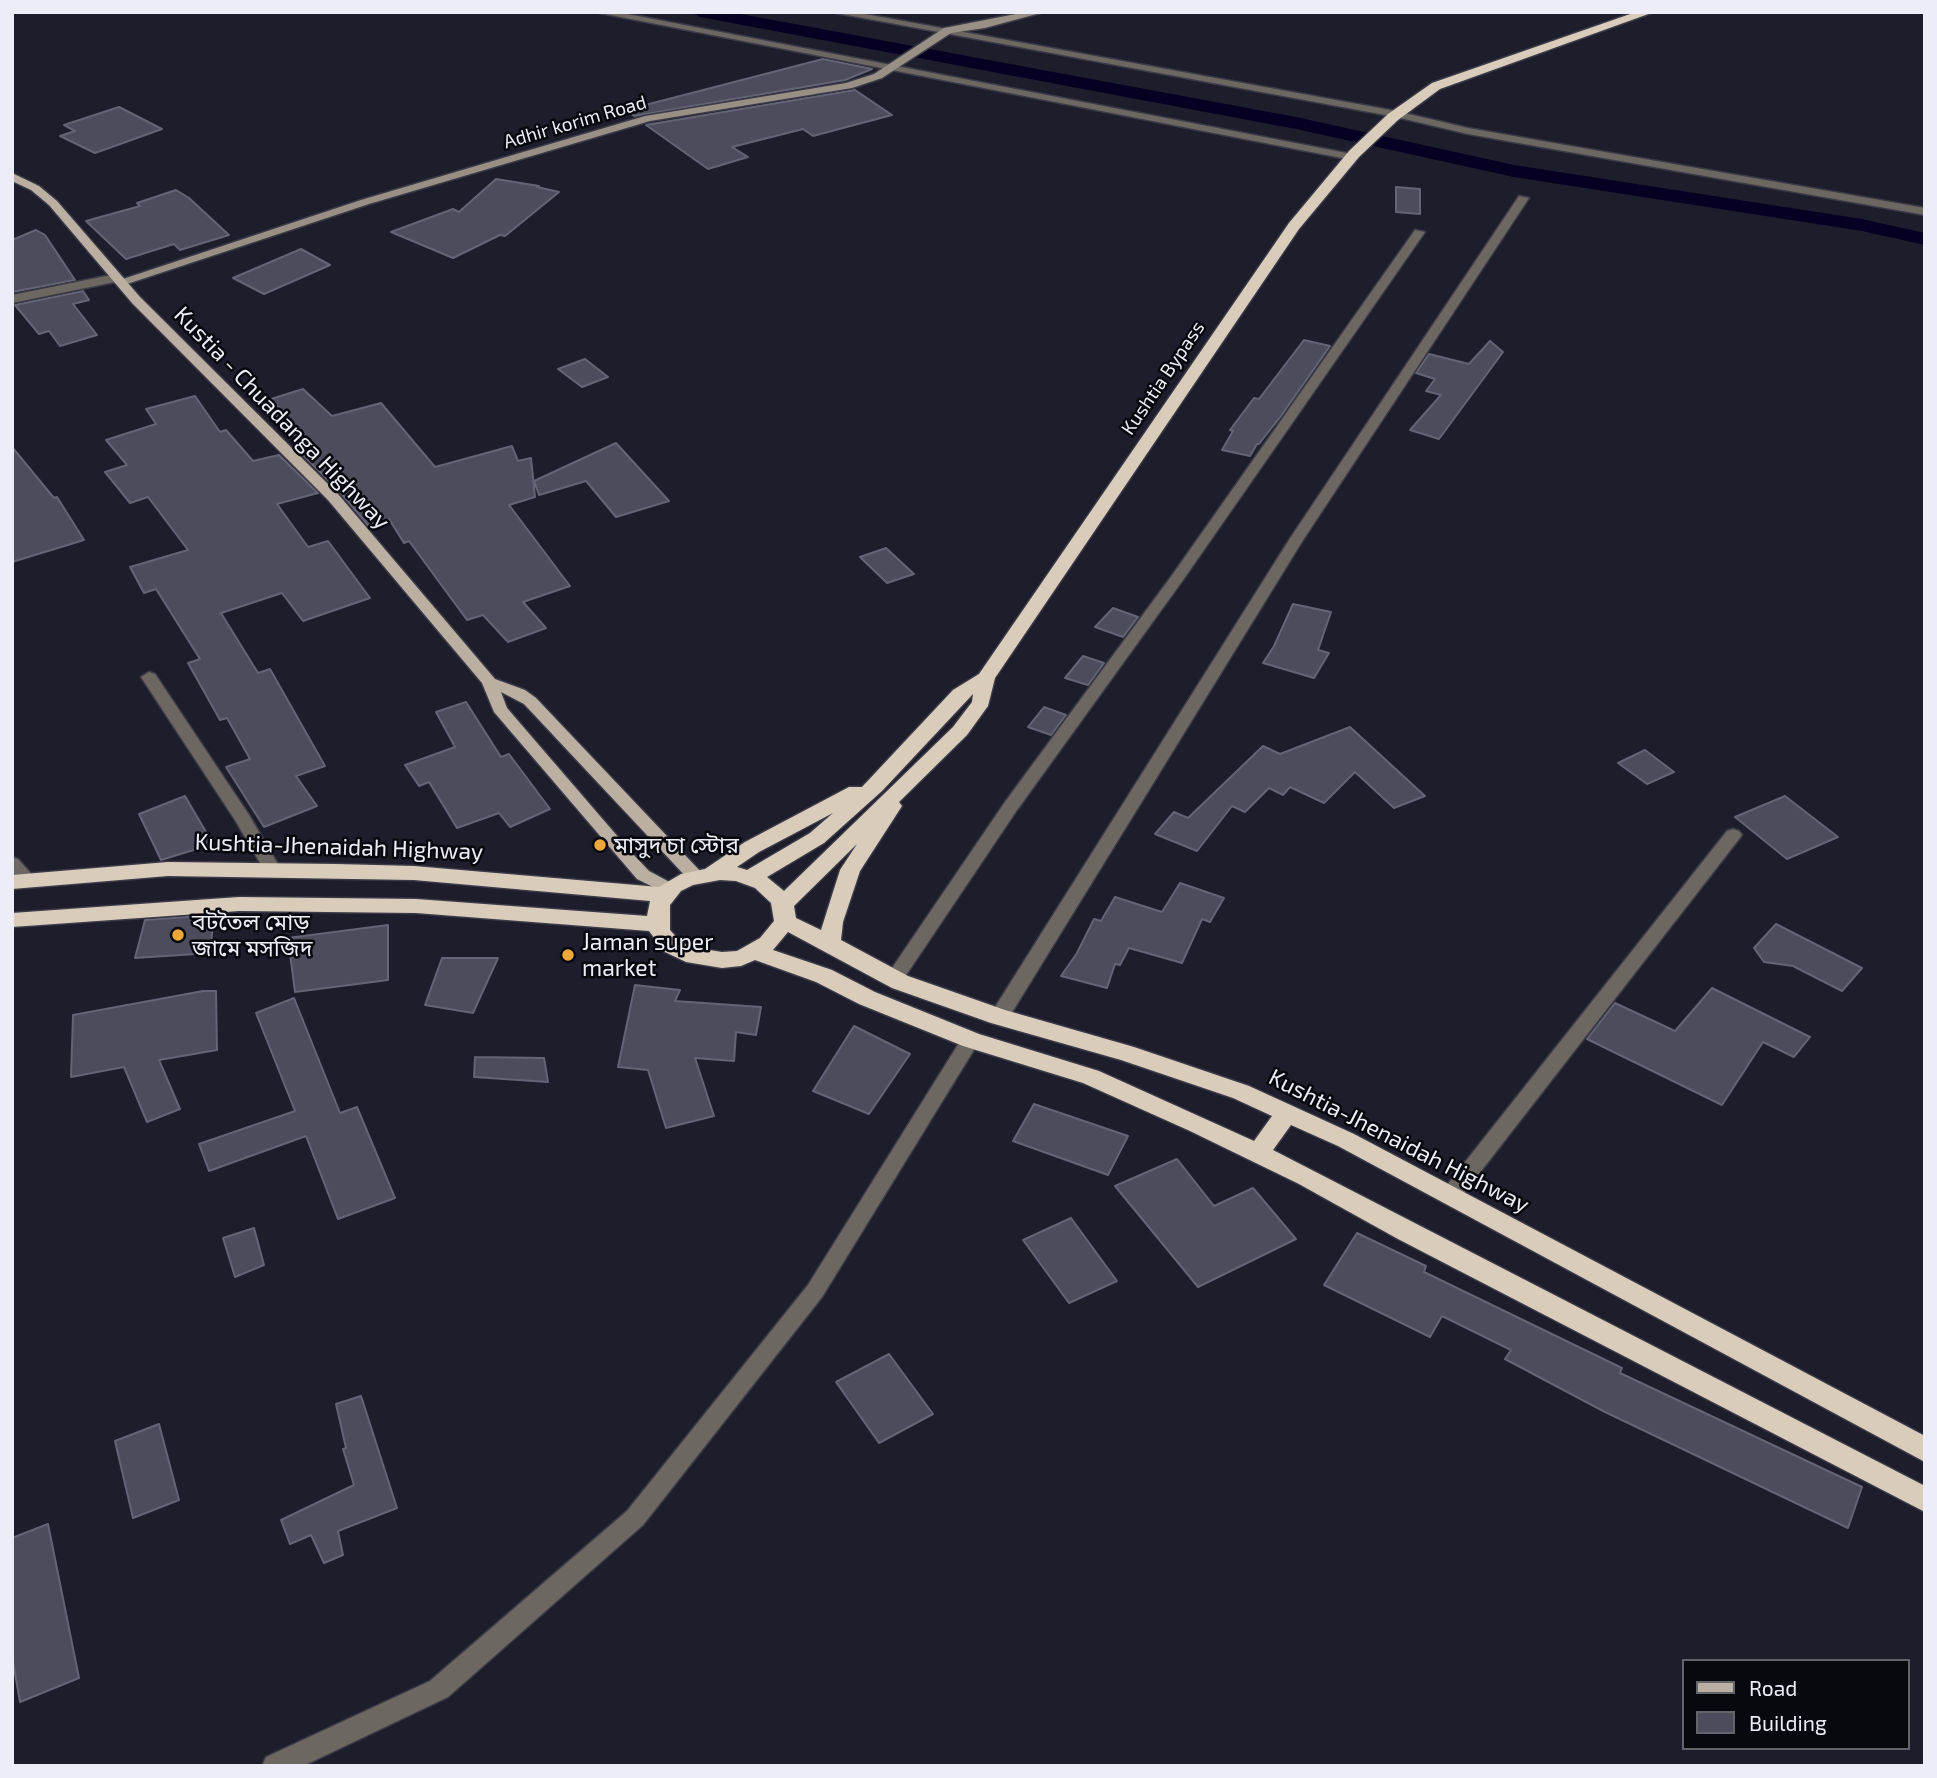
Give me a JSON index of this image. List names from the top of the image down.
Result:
{
  "streets": {
    "highway": ["Kushtia Bypass", "Kushtia-Jhenaidah Highway"],
    "main road": ["Adhir korim Road", "Kustia - Chuadanga Highway"]
  },
  "crossings": [
    ["Adhir korim Road", "Kustia - Chuadanga Highway"],
    ["Kushtia Bypass", "Kustia - Chuadanga Highway"],
    ["Kushtia Bypass", "Kushtia-Jhenaidah Highway"],
    ["Kustia - Chuadanga Highway", "Kushtia-Jhenaidah Highway"]
  ],
  "places": ["মাসুদ চা স্টোর", "বটতৈল মোড় জামে মসজিদ", "Jaman super market"],
  "legend": ["Road", "Building"]
}
